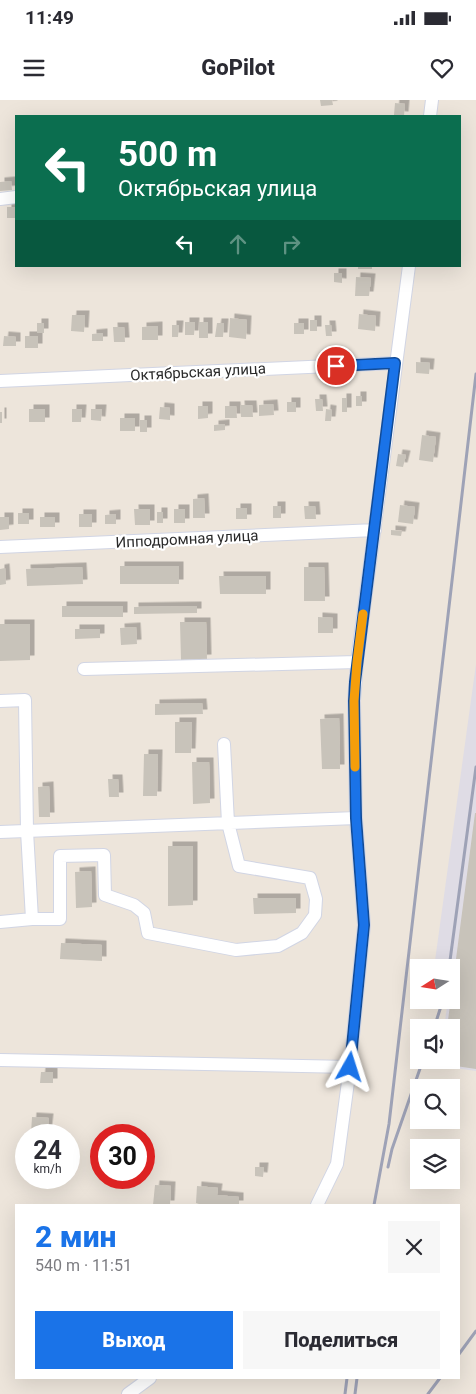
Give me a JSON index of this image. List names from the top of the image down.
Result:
{
  "streets": {
    "street": ["Октябрьская улица", "Ипподромная улица"]
  },
  "north": "left",
  "page": {
    "status": "11:49",
    "header": "GoPilot",
    "turn": ["500 m", "Октябрьская улица"],
    "speed": "24 km/h",
    "limit": "30",
    "heading": ["2 мин", "540 m · 11:51"],
    "buttons": ["Выход", "Поделиться"]
  }
}
